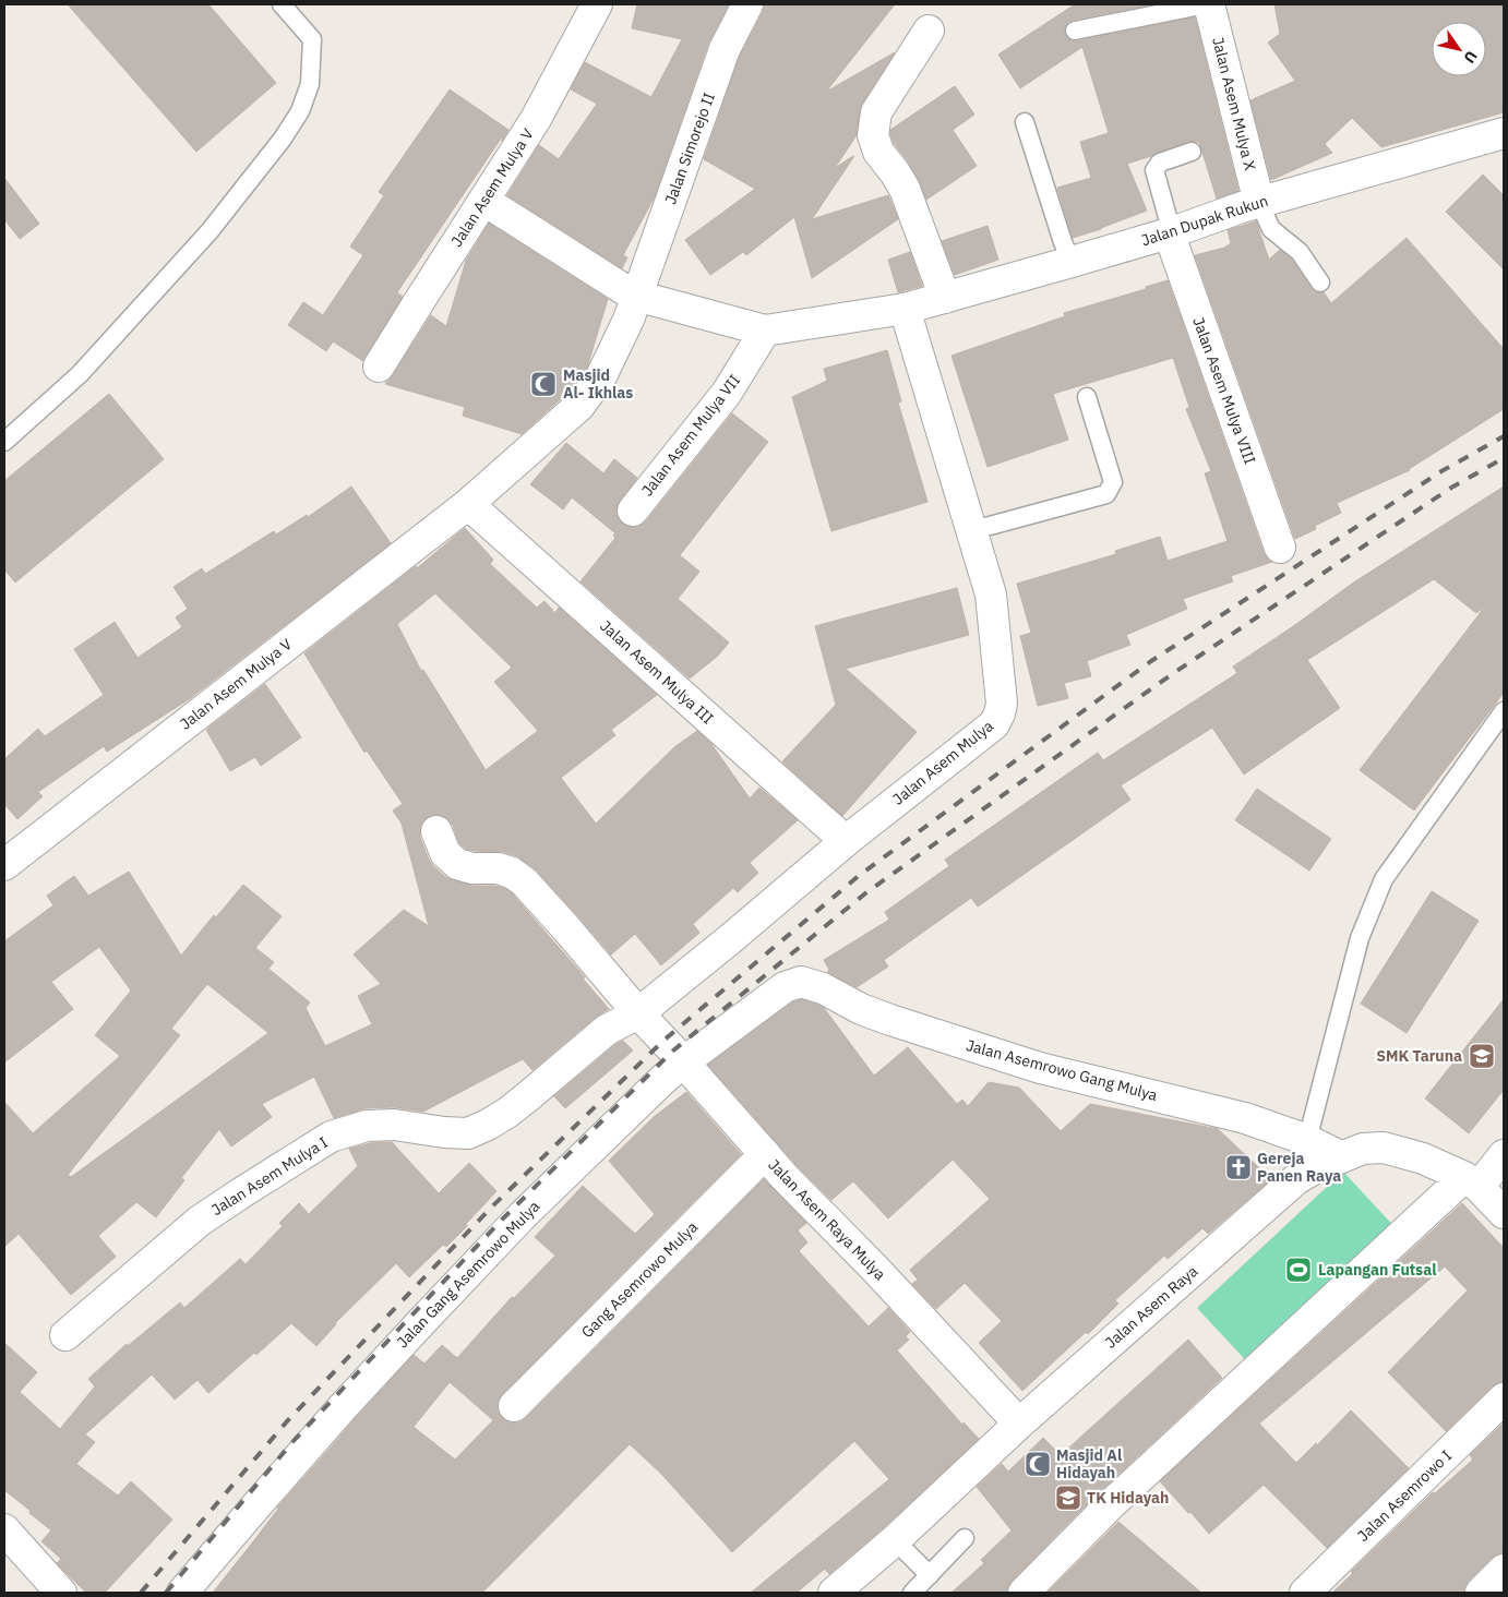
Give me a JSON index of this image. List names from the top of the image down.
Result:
{
  "streets": {
    "street": [
      "Jalan Asem Mulya X",
      "Jalan Simorejo II",
      "Jalan Asem Mulya V",
      "Jalan Dupak Rukun",
      "Jalan Asem Mulya VIII",
      "Jalan Asem Mulya VII",
      "Jalan Asem Mulya III",
      "Jalan Asem Mulya",
      "Jalan Asemrowo Gang Mulya",
      "Jalan Asem Mulya I",
      "Jalan Asem Raya Mulya",
      "Jalan Gang Asemrowo Mulya",
      "Gang Asemrowo Mulya",
      "Jalan Asem Raya",
      "Jalan Asemrowo I"
    ]
  },
  "crossings": [
    ["Jalan Asem Mulya X", "Jalan Dupak Rukun"],
    ["Jalan Simorejo II", "Jalan Asem Mulya V"],
    ["Jalan Simorejo II", "Jalan Asem Mulya III"],
    ["Jalan Asem Mulya V", "Jalan Asem Mulya III"],
    ["Jalan Dupak Rukun", "Jalan Asem Mulya VIII"],
    ["Jalan Dupak Rukun", "Jalan Asem Mulya VII"],
    ["Jalan Dupak Rukun", "Jalan Asem Mulya"],
    ["Jalan Asem Mulya III", "Jalan Asem Mulya"],
    ["Jalan Asem Mulya", "Jalan Asem Mulya I"],
    ["Jalan Asem Mulya", "Jalan Asem Raya Mulya"],
    ["Jalan Asemrowo Gang Mulya", "Jalan Gang Asemrowo Mulya"],
    ["Jalan Asemrowo Gang Mulya", "Jalan Asem Raya"],
    ["Jalan Asem Mulya I", "Jalan Asem Raya Mulya"],
    ["Jalan Asem Raya Mulya", "Jalan Gang Asemrowo Mulya"],
    ["Jalan Asem Raya Mulya", "Gang Asemrowo Mulya"],
    ["Jalan Asem Raya Mulya", "Jalan Asem Raya"]
  ],
  "places": {
    "mosque": ["Masjid Al- Ikhlas", "Masjid Al Hidayah"],
    "school or university": ["SMK Taruna", "TK Hidayah"],
    "church": ["Gereja Panen Raya"],
    "sports": ["Lapangan Futsal"]
  },
  "north": "bottom right"
}
